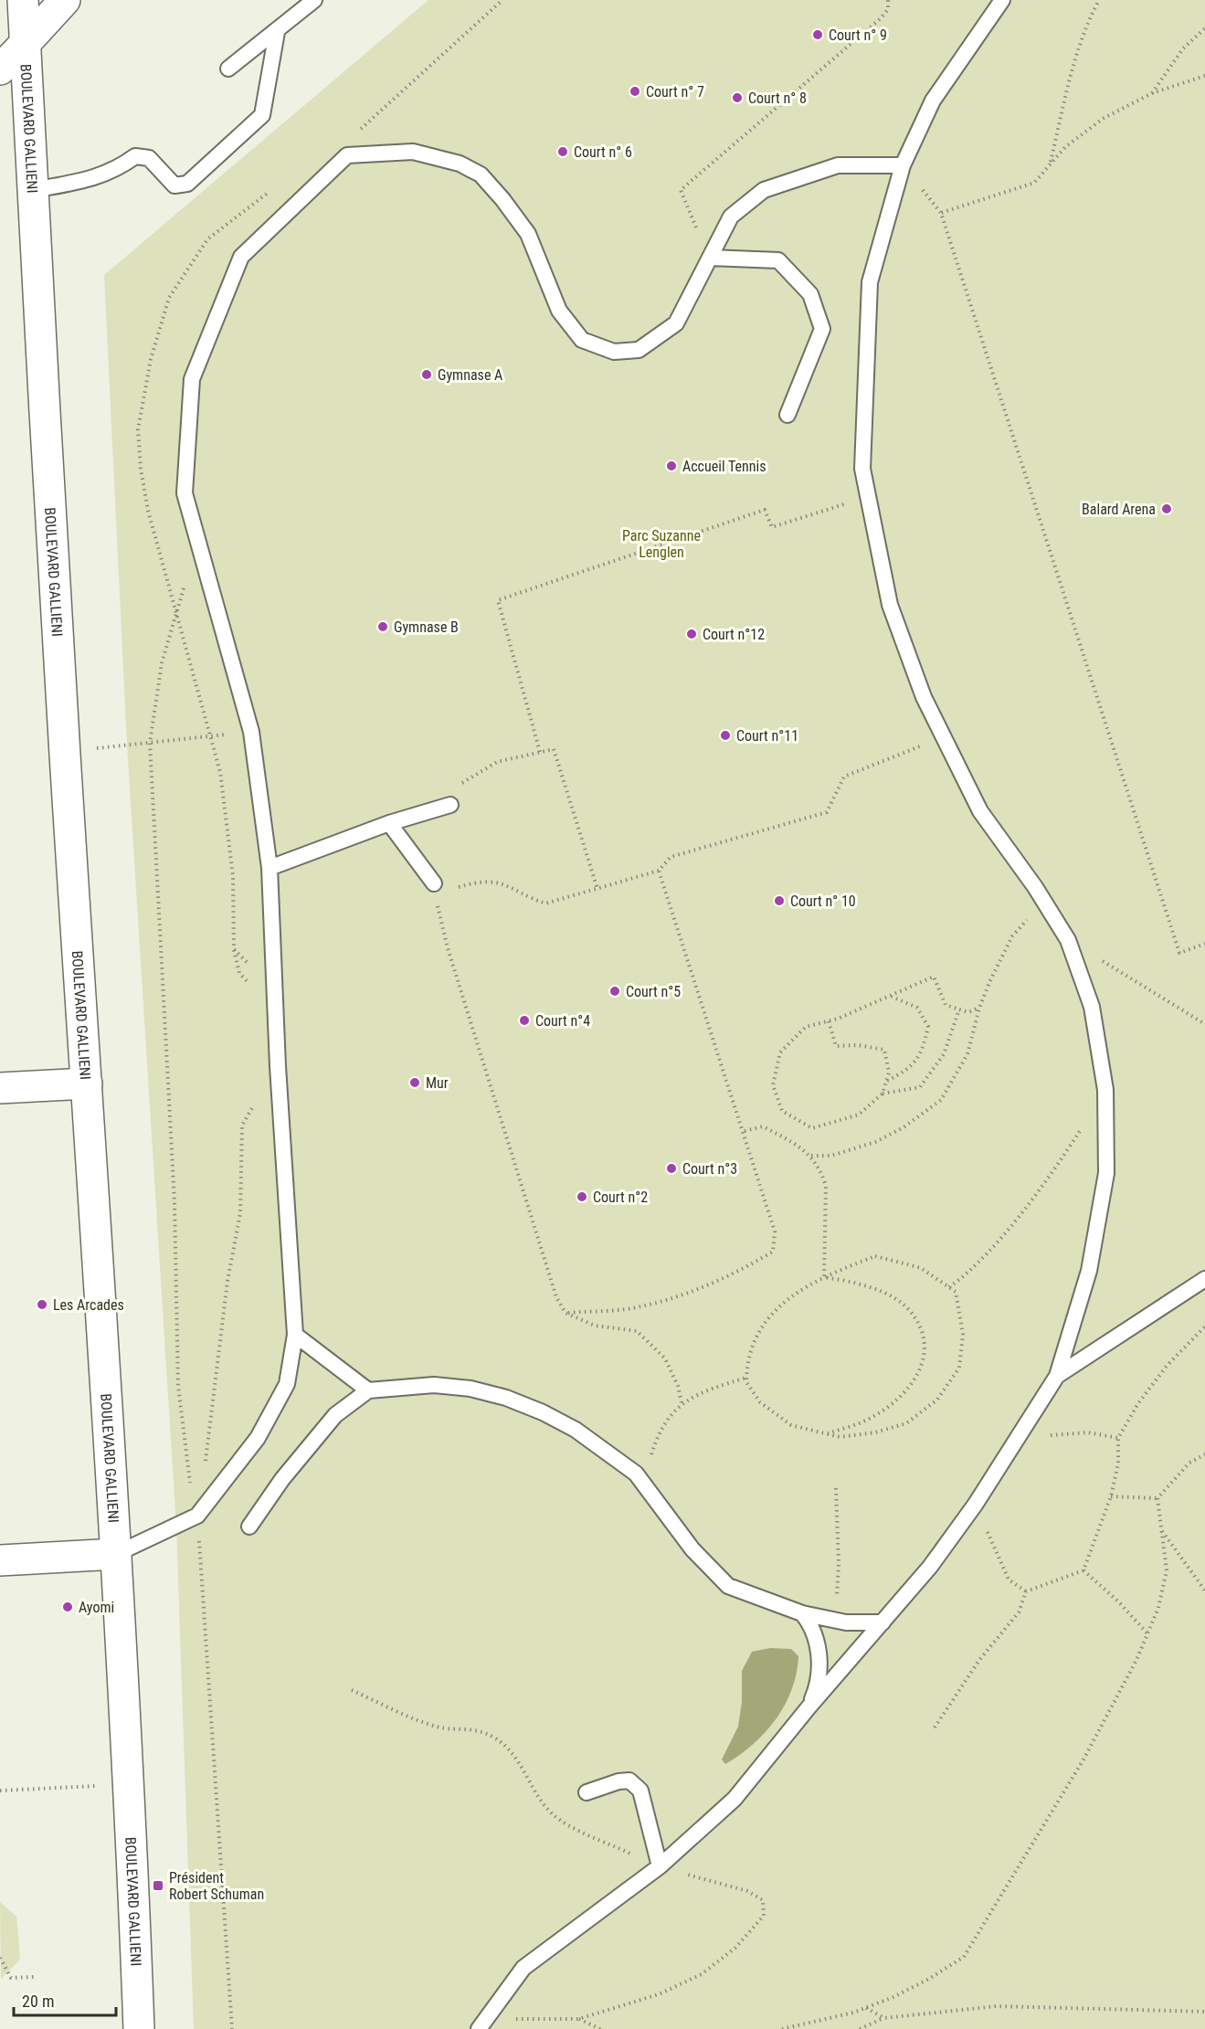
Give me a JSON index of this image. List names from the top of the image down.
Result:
{
  "streets": {
    "main road": ["BOULEVARD GALLIENI"]
  },
  "parks": ["Parc Suzanne Lenglen"],
  "places": {
    "other": [
      "Court n° 9",
      "Court n° 7",
      "Court n° 8",
      "Court n° 6",
      "Gymnase A",
      "Accueil Tennis",
      "Balard Arena",
      "Gymnase B",
      "Court n°12",
      "Court n°11",
      "Court n° 10",
      "Court n°5",
      "Court n°4",
      "Mur",
      "Court n°3",
      "Court n°2",
      "Les Arcades",
      "Ayomi"
    ],
    "transit": ["Président Robert Schuman"]
  },
  "scale_bar": "20 m"
}
